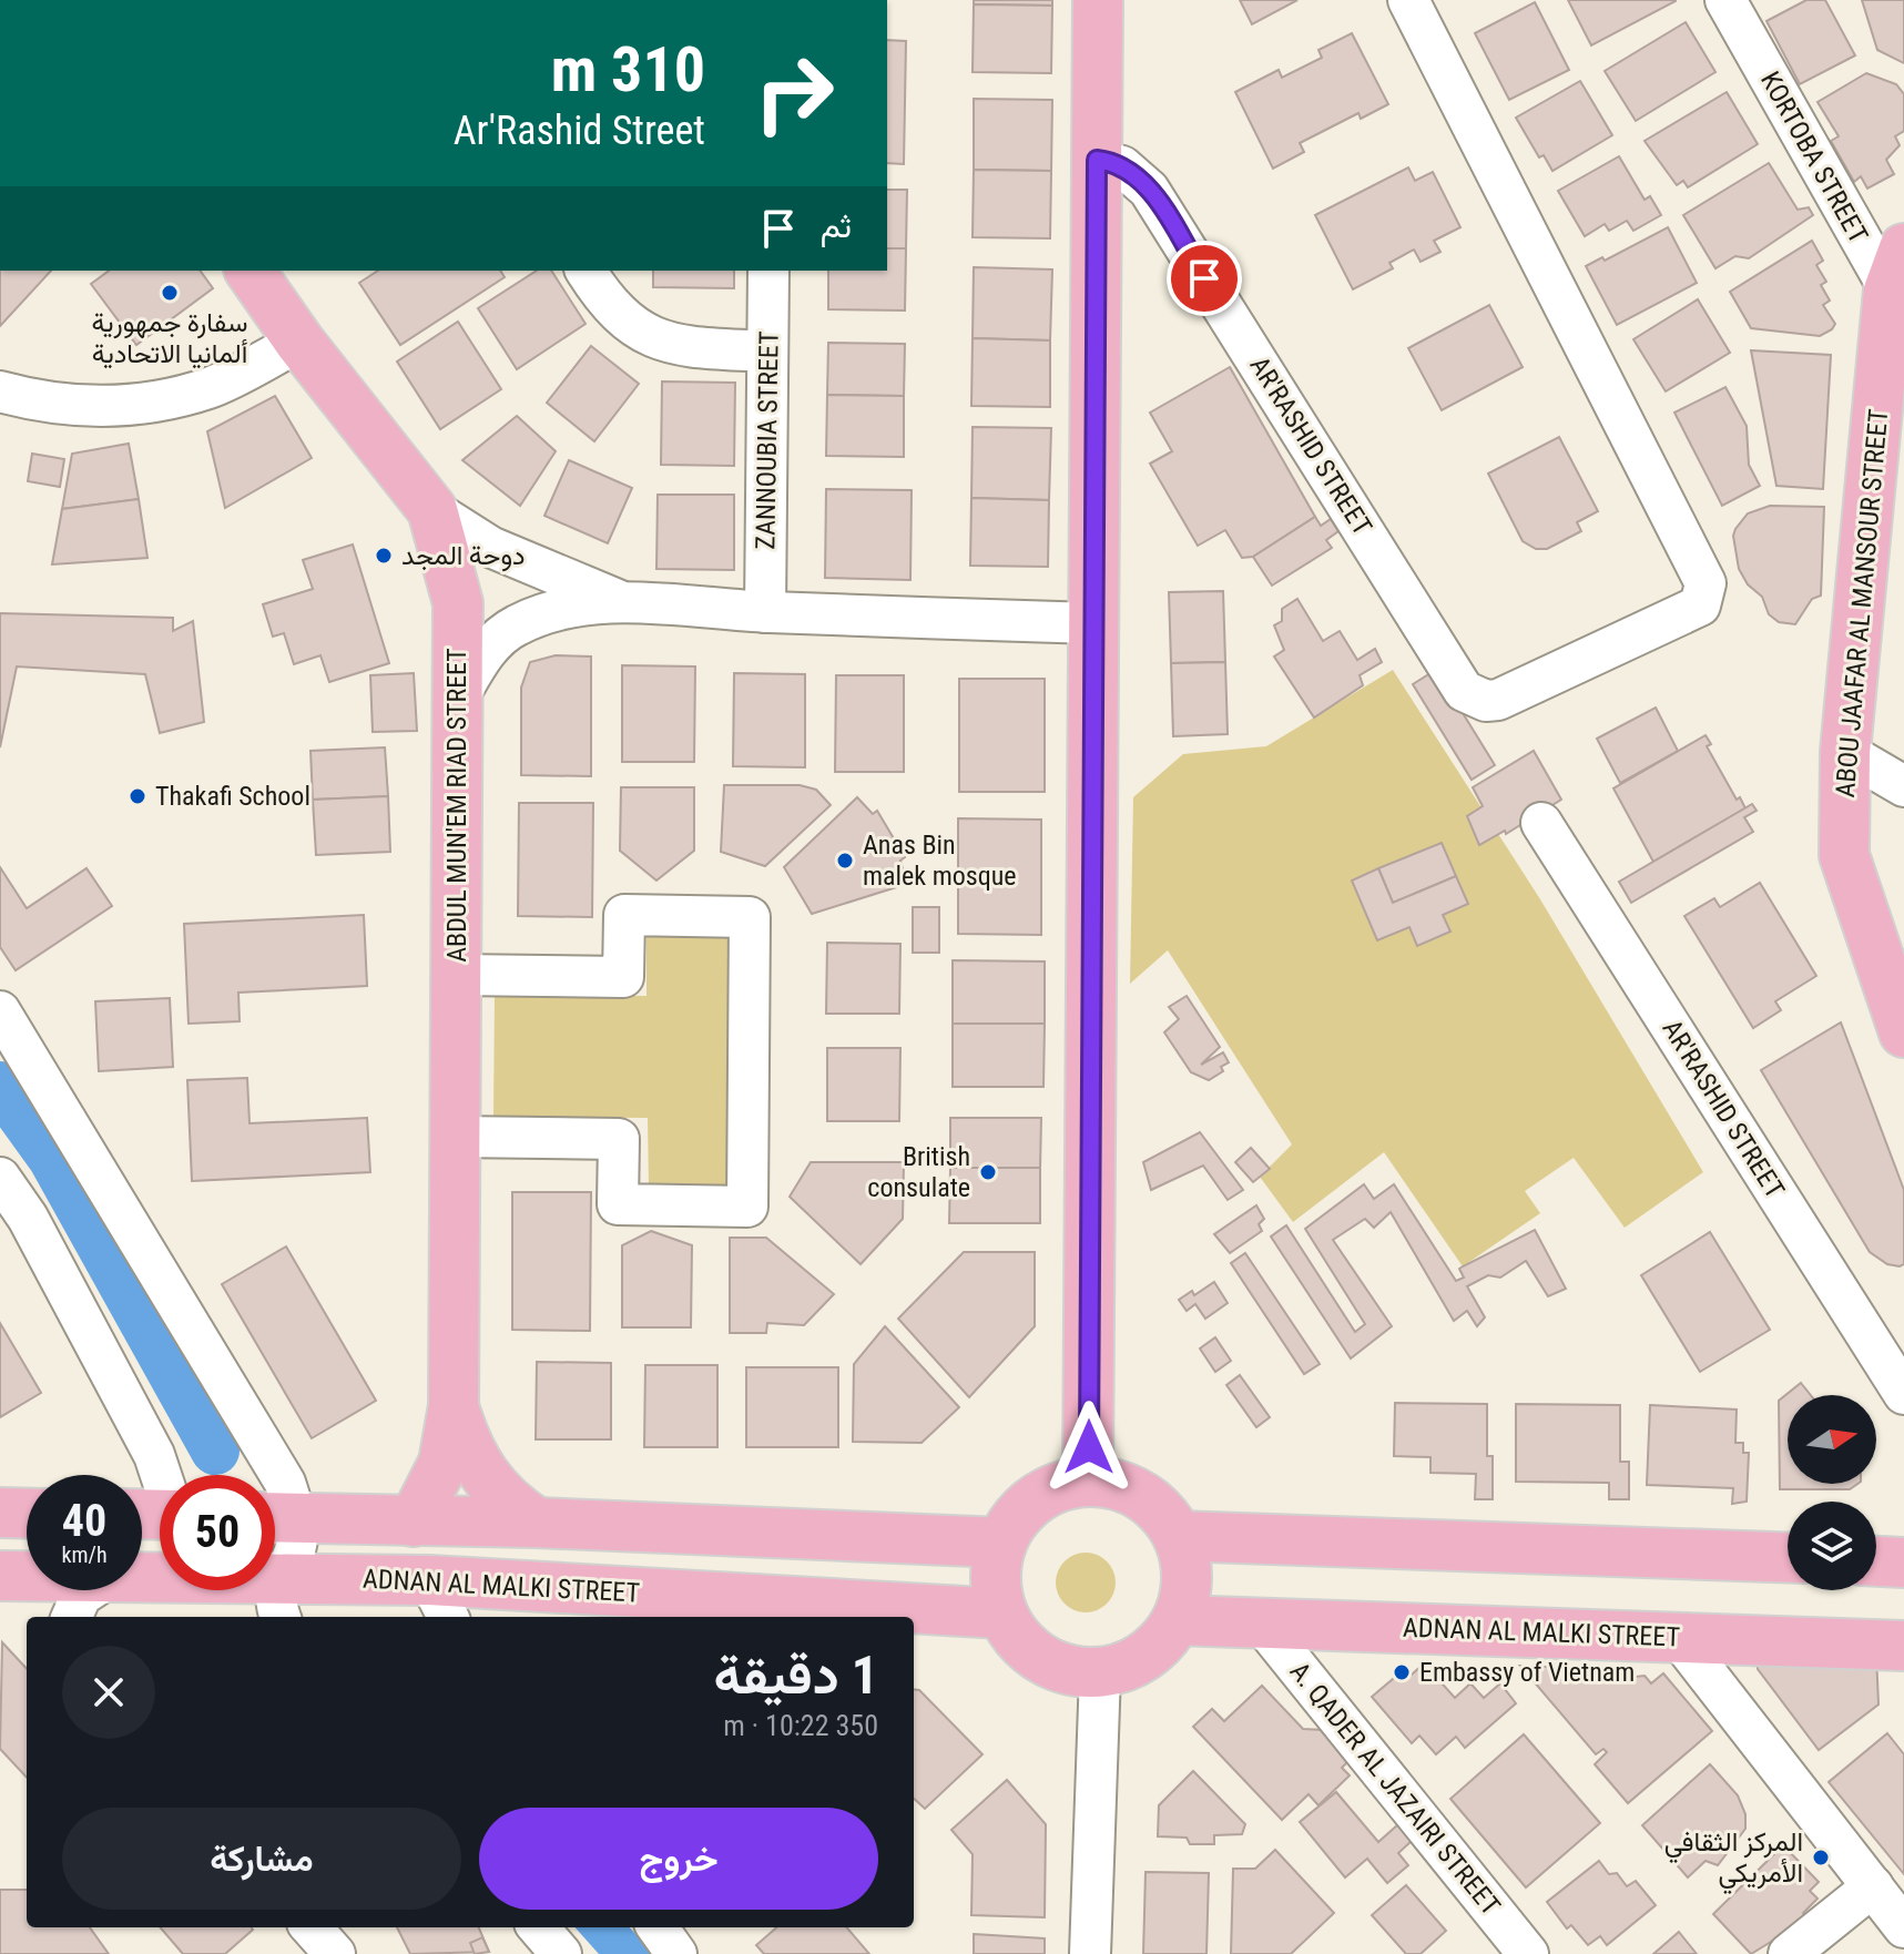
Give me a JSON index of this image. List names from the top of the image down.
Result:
{
  "streets": {
    "main road": ["ABOU JAAFAR AL MANSOUR STREET", "ABDUL MUN'EM RIAD STREET", "ADNAN AL MALKI STREET"],
    "street": [
      "KORTOBA STREET",
      "ZANNOUBIA STREET",
      "AR'RASHID STREET",
      "A. QADER AL JAZAIRI STREET"
    ]
  },
  "crossings": [
    ["KORTOBA STREET", "ABOU JAAFAR AL MANSOUR STREET"],
    ["ADNAN AL MALKI STREET", "A. QADER AL JAZAIRI STREET"]
  ],
  "places": [
    "سفارة جمهورية ألمانيا الاتحادية",
    "دوحة المجد",
    "Thakafi School",
    "Anas Bin malek mosque",
    "British consulate",
    "Embassy of Vietnam",
    "المركز الثقافي الأمريكي"
  ],
  "north": "right",
  "page": {
    "turn": ["310 m", "Ar'Rashid Street"],
    "then": "ثم",
    "speed": "40 km/h",
    "limit": "50",
    "heading": ["1 دقيقة", "350 m · 10:22"],
    "buttons": ["خروج", "مشاركة"]
  }
}
